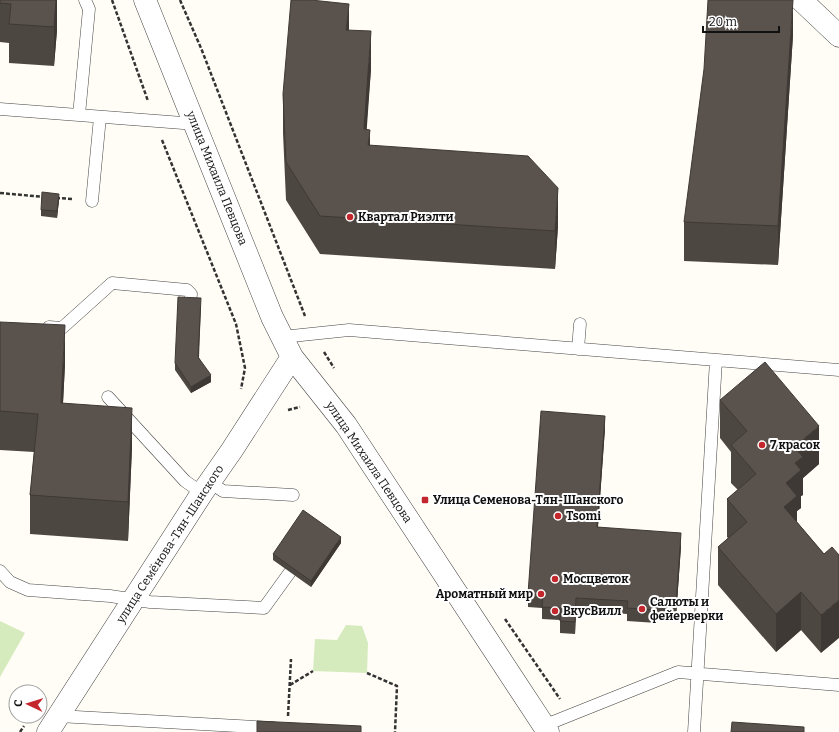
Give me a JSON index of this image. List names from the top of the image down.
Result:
{
  "streets": {
    "street": ["улица Михаила Певцова", "улица Семёнова-Тян-Шанского"]
  },
  "crossings": [
    ["улица Михаила Певцова", "улица Семёнова-Тян-Шанского"]
  ],
  "places": {
    "other": [
      "Квартал Риэлти",
      "7 красок",
      "Tsomi",
      "Мосцветок",
      "Ароматный мир",
      "Салюты и фейерверки",
      "ВкусВилл"
    ],
    "transit": ["Улица Семенова-Тян-Шанского"]
  },
  "scale_bar": "20 m",
  "north": "left"
}
